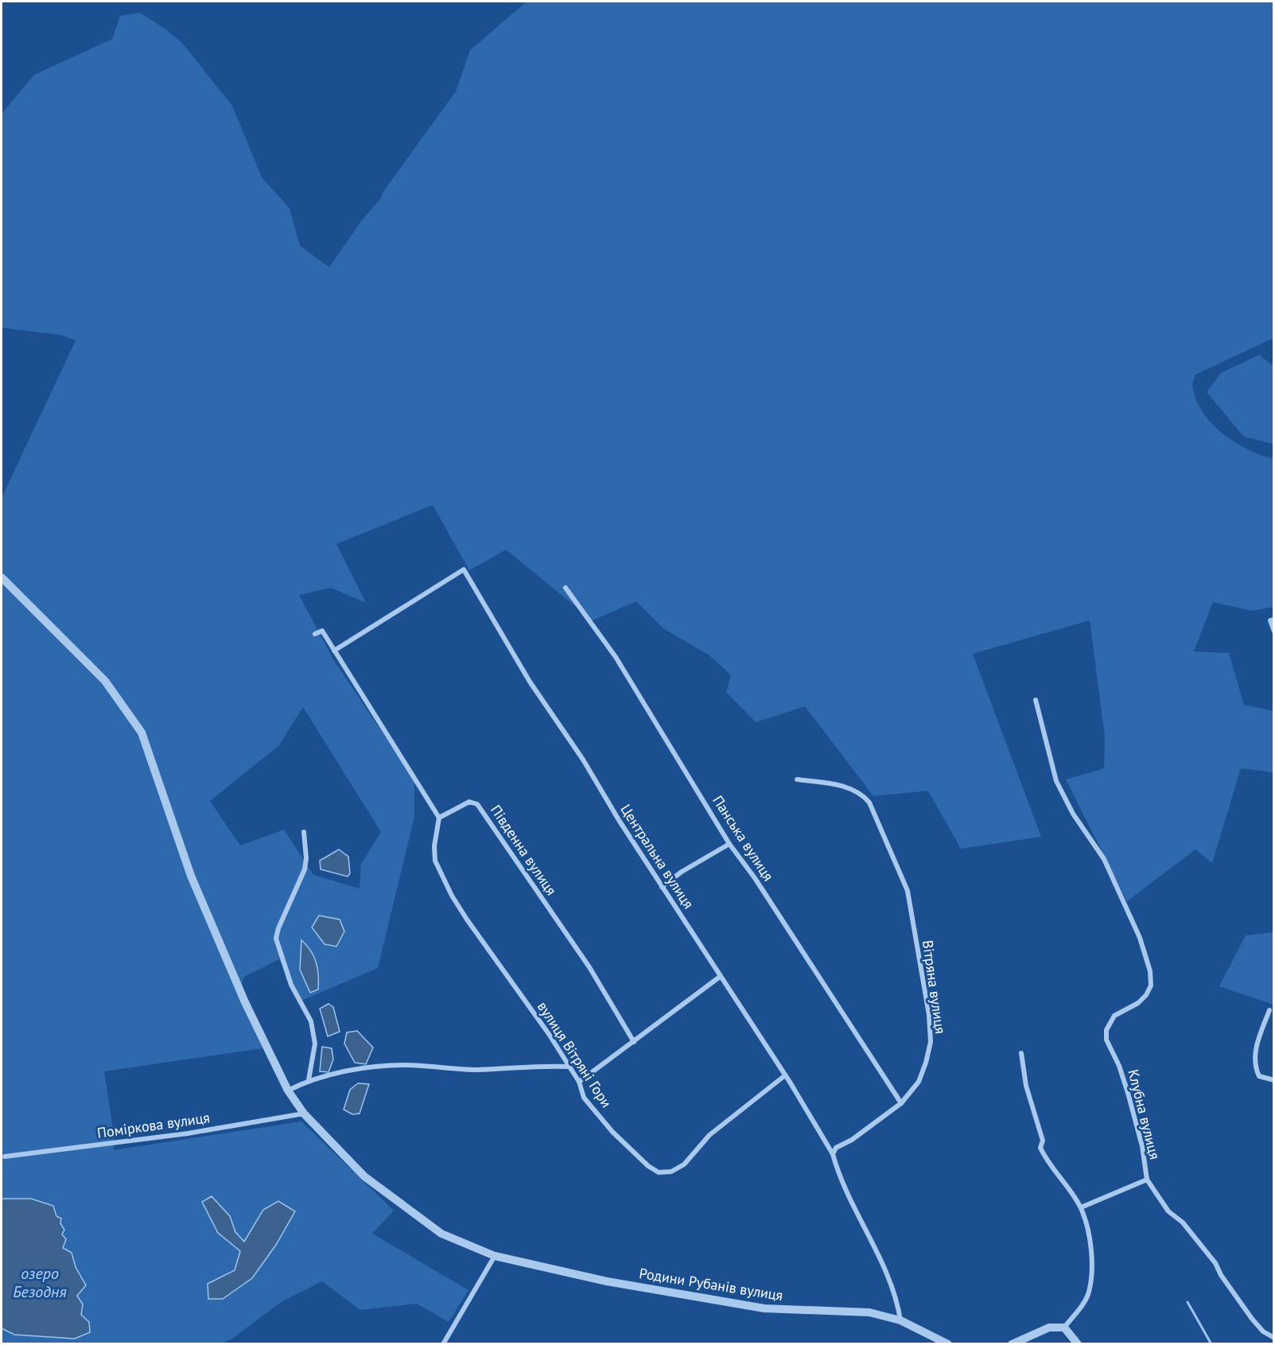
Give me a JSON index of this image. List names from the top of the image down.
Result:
{
  "streets": {
    "street": [
      "Панська вулиця",
      "Південна вулиця",
      "Центральна вулиця",
      "Вітряна вулиця",
      "вулиця Вітряні Гори",
      "Клубна вулиця",
      "Поміркова вулиця",
      "Родини Рубанів вулиця"
    ]
  },
  "crossings": [
    ["Панська вулиця", "Вітряна вулиця"],
    ["Південна вулиця", "вулиця Вітряні Гори"],
    ["Центральна вулиця", "Вітряна вулиця"],
    ["Центральна вулиця", "вулиця Вітряні Гори"],
    ["Поміркова вулиця", "Родини Рубанів вулиця"]
  ],
  "water": ["озеро Безодня"]
}
